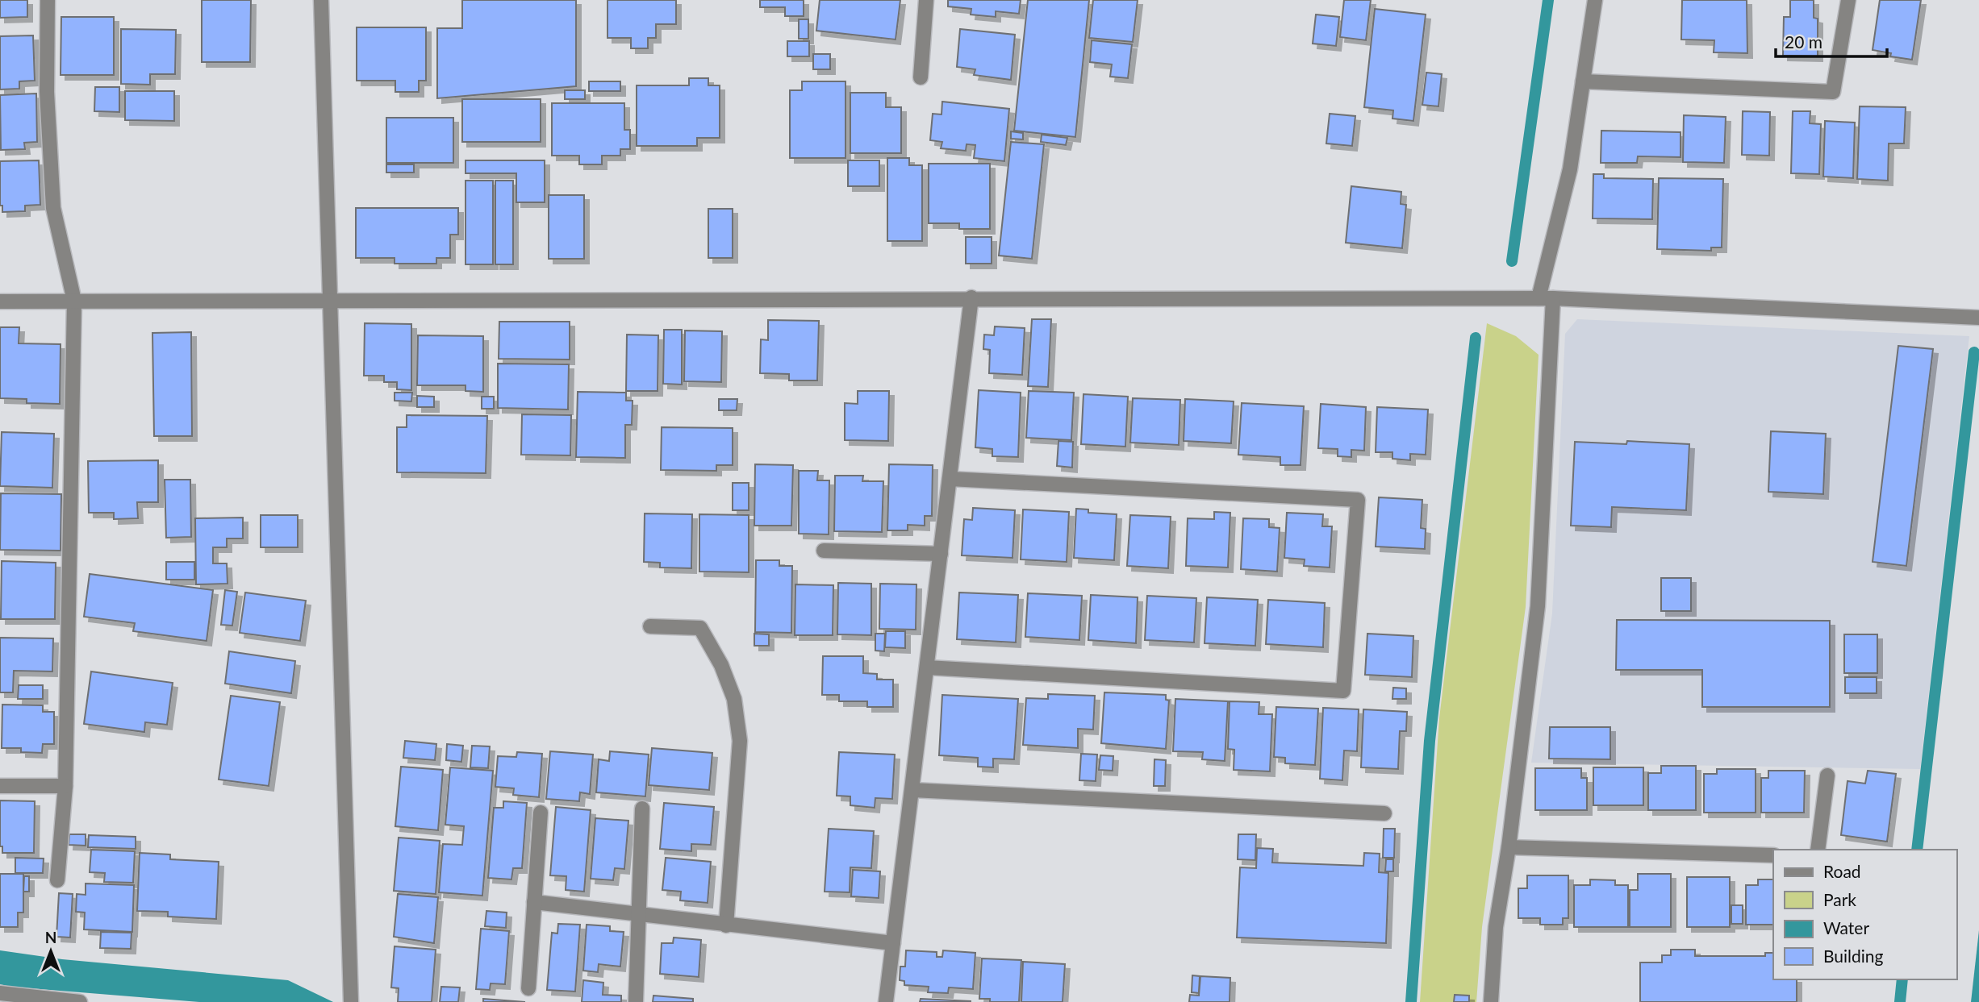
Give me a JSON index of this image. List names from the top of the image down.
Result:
{
  "legend": [
    "Road",
    "Park",
    "Water",
    "Building"
  ],
  "scale_bar": "20 m",
  "north": "top"
}
